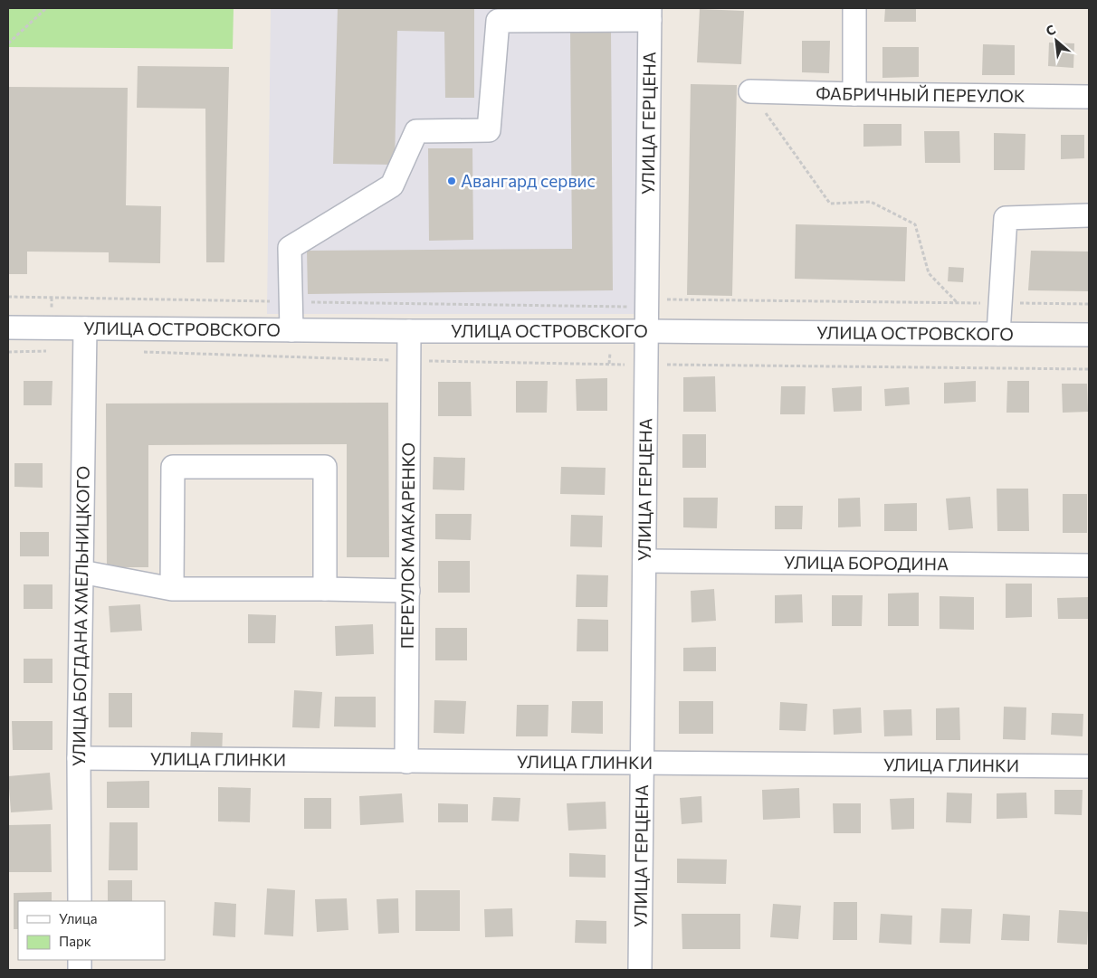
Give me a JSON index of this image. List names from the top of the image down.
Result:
{
  "streets": {
    "street": [
      "ФАБРИЧНЫЙ ПЕРЕУЛОК",
      "УЛИЦА ГЕРЦЕНА",
      "УЛИЦА ОСТРОВСКОГО",
      "ПЕРЕУЛОК МАКАРЕНКО",
      "УЛИЦА БОРОДИНА",
      "УЛИЦА БОГДАНА ХМЕЛЬНИЦКОГО",
      "УЛИЦА ГЛИНКИ"
    ]
  },
  "crossings": [
    ["УЛИЦА ГЕРЦЕНА", "УЛИЦА ОСТРОВСКОГО"],
    ["УЛИЦА ГЕРЦЕНА", "УЛИЦА БОРОДИНА"],
    ["УЛИЦА ГЕРЦЕНА", "УЛИЦА ГЛИНКИ"],
    ["УЛИЦА ОСТРОВСКОГО", "ПЕРЕУЛОК МАКАРЕНКО"],
    ["УЛИЦА ОСТРОВСКОГО", "УЛИЦА БОГДАНА ХМЕЛЬНИЦКОГО"],
    ["ПЕРЕУЛОК МАКАРЕНКО", "УЛИЦА ГЛИНКИ"],
    ["УЛИЦА БОГДАНА ХМЕЛЬНИЦКОГО", "УЛИЦА ГЛИНКИ"]
  ],
  "places": ["Авангард сервис"],
  "legend": ["Улица", "Парк"],
  "north": "top left"
}
